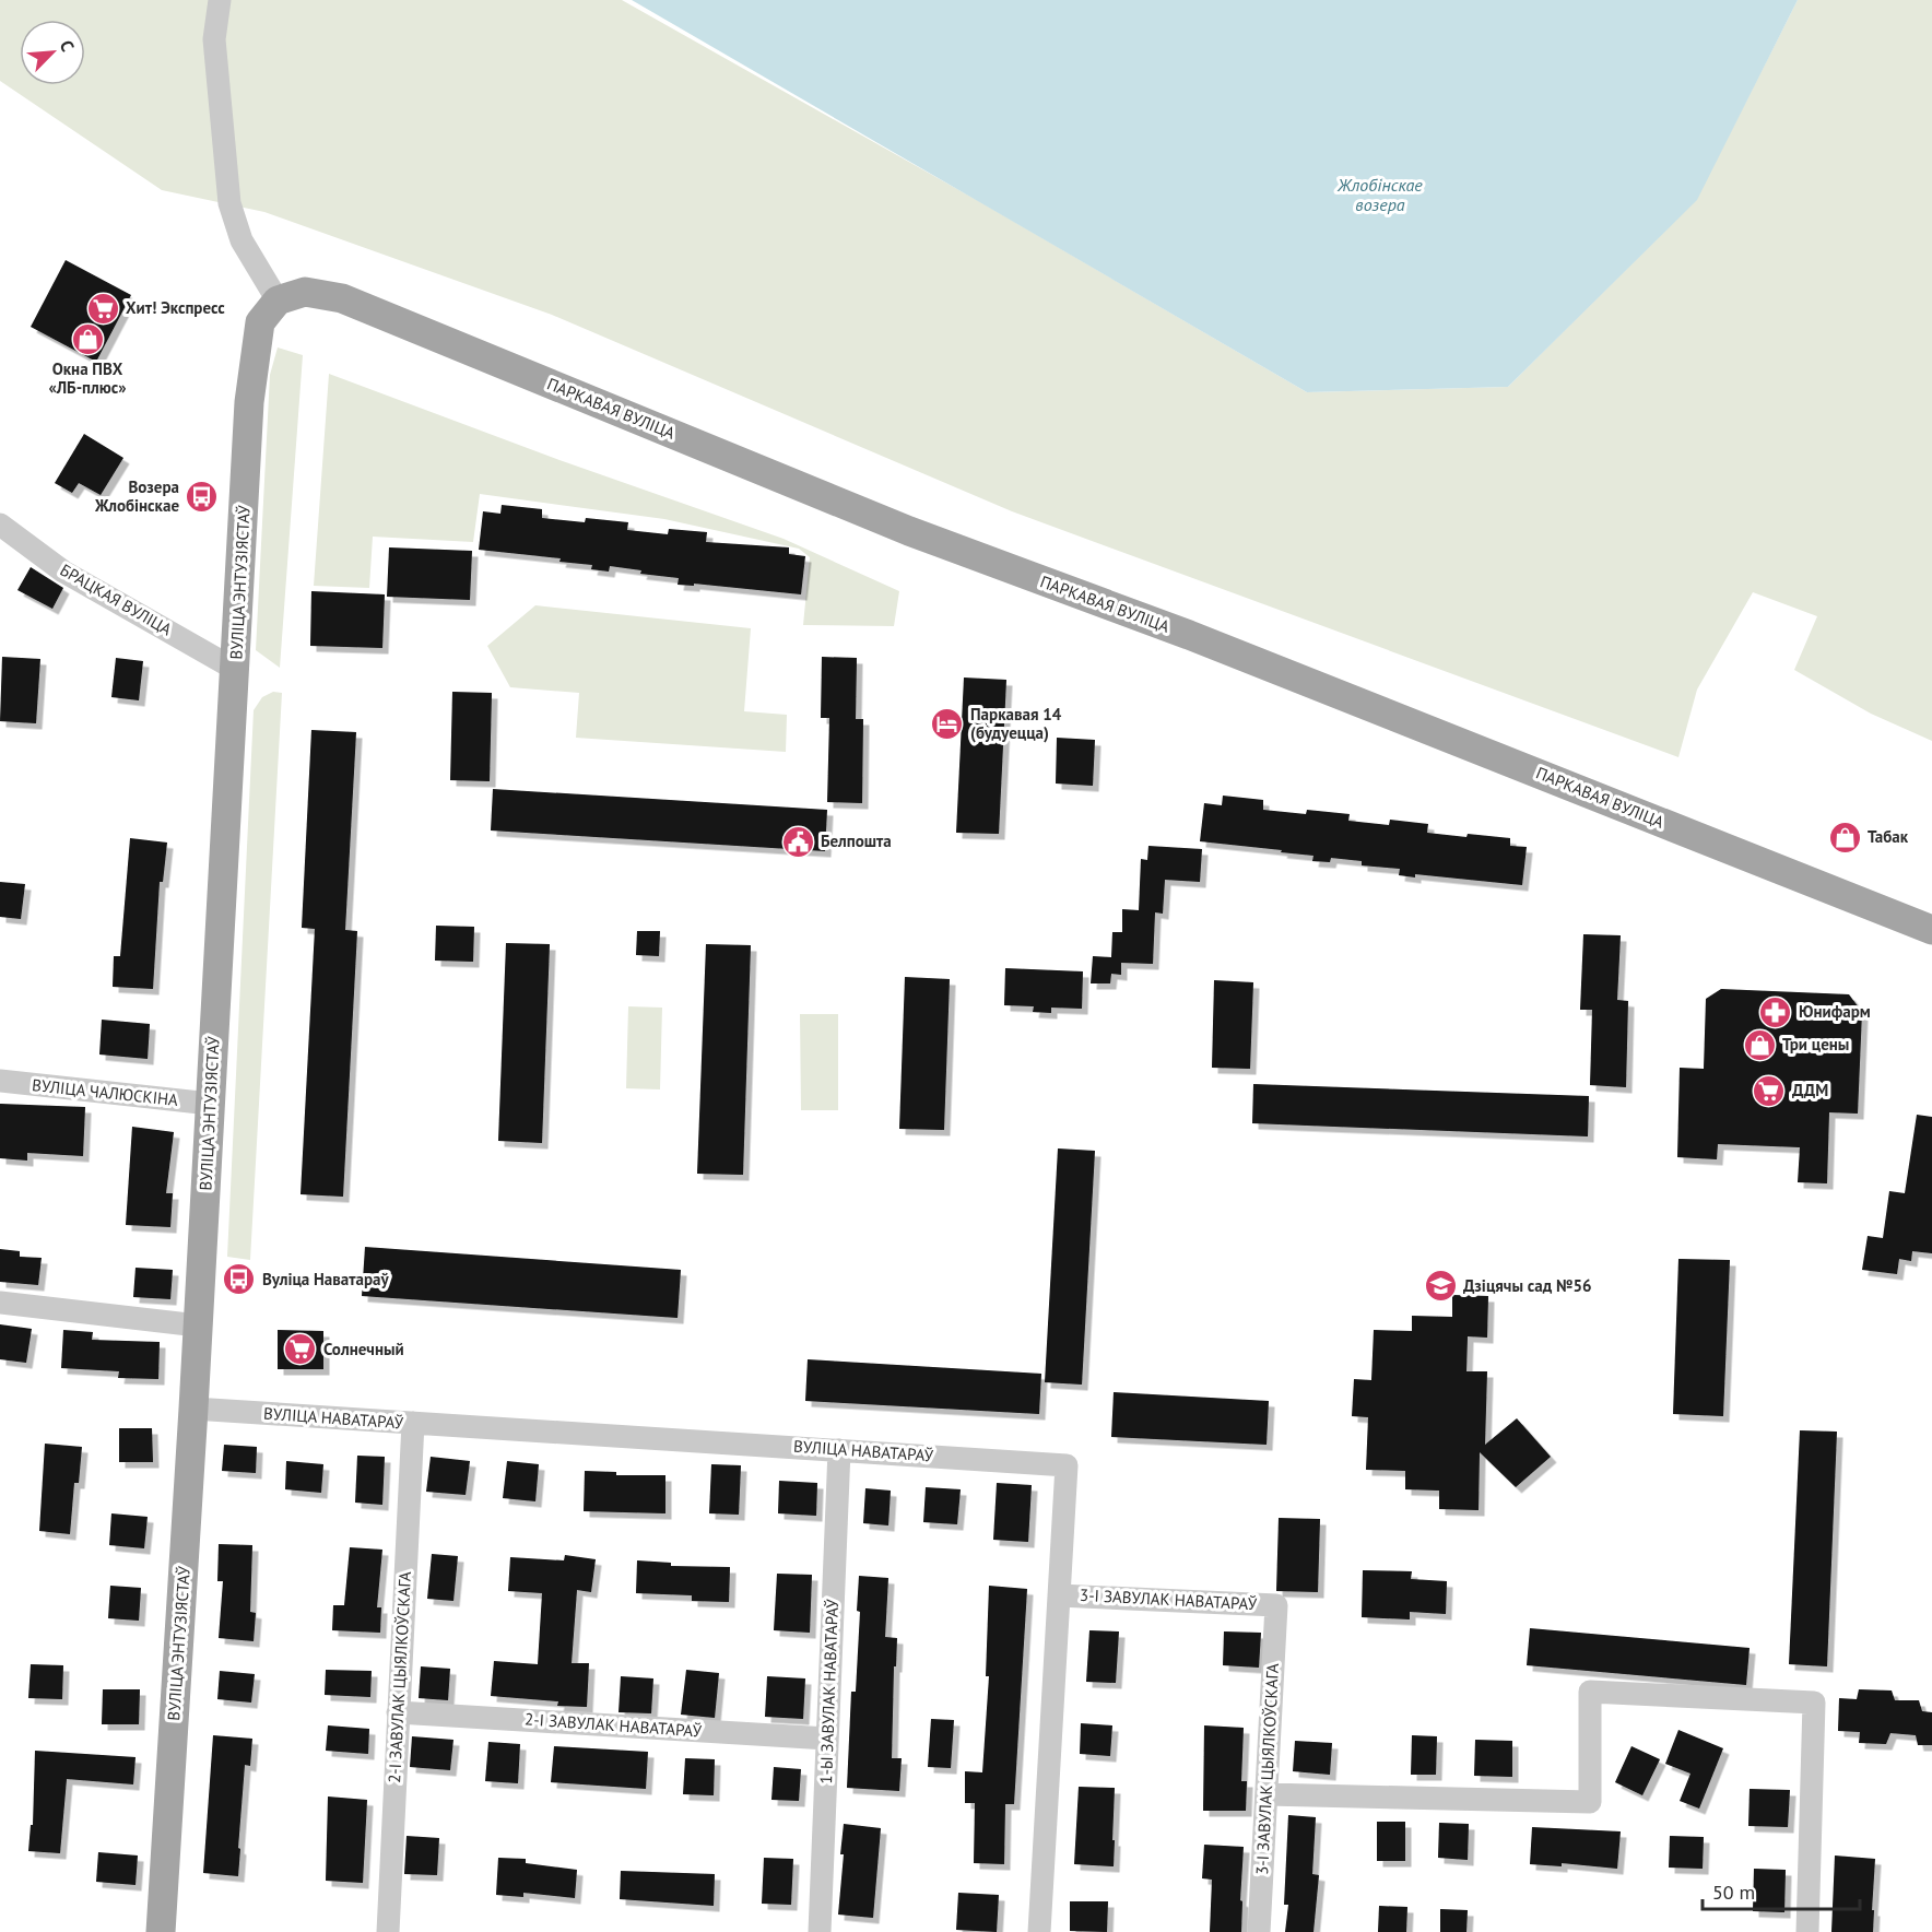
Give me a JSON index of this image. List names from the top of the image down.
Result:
{
  "streets": {
    "main road": ["ПАРКАВАЯ ВУЛІЦА", "ВУЛІЦА ЭНТУЗІЯСТАЎ"],
    "street": [
      "БРАЦКАЯ ВУЛІЦА",
      "ВУЛІЦА ЧАЛЮСКІНА",
      "ВУЛІЦА НАВАТАРАЎ",
      "3-І ЗАВУЛАК НАВАТАРАЎ",
      "2-І ЗАВУЛАК ЦЫЯЛКОЎСКАГА",
      "1-Ы ЗАВУЛАК НАВАТАРАЎ",
      "2-І ЗАВУЛАК НАВАТАРАЎ",
      "3-І ЗАВУЛАК ЦЫЯЛКОЎСКАГА"
    ]
  },
  "crossings": [
    ["ПАРКАВАЯ ВУЛІЦА", "ВУЛІЦА ЭНТУЗІЯСТАЎ"],
    ["ВУЛІЦА ЭНТУЗІЯСТАЎ", "БРАЦКАЯ ВУЛІЦА"],
    ["ВУЛІЦА ЭНТУЗІЯСТАЎ", "ВУЛІЦА ЧАЛЮСКІНА"],
    ["ВУЛІЦА ЭНТУЗІЯСТАЎ", "ВУЛІЦА НАВАТАРАЎ"],
    ["ВУЛІЦА НАВАТАРАЎ", "3-І ЗАВУЛАК НАВАТАРАЎ"],
    ["ВУЛІЦА НАВАТАРАЎ", "2-І ЗАВУЛАК ЦЫЯЛКОЎСКАГА"],
    ["ВУЛІЦА НАВАТАРАЎ", "1-Ы ЗАВУЛАК НАВАТАРАЎ"],
    ["3-І ЗАВУЛАК НАВАТАРАЎ", "3-І ЗАВУЛАК ЦЫЯЛКОЎСКАГА"],
    ["2-І ЗАВУЛАК ЦЫЯЛКОЎСКАГА", "2-І ЗАВУЛАК НАВАТАРАЎ"],
    ["1-Ы ЗАВУЛАК НАВАТАРАЎ", "2-І ЗАВУЛАК НАВАТАРАЎ"]
  ],
  "water": ["Жлобінскае возера"],
  "places": {
    "supermarket": ["Хит! Экспресс", "ДДМ", "Солнечный"],
    "shop": ["Окна ПВХ «ЛБ-плюс»", "Табак", "Три цены"],
    "bus stop": ["Возера Жлобінскае", "Вуліца Наватараў"],
    "hotel": ["Паркавая 14 (будуецца)"],
    "public building": ["Белпошта"],
    "pharmacy": ["Юнифарм"],
    "school or university": ["Дзіцячы сад №56"]
  },
  "scale_bar": "50 m",
  "north": "top right"
}
